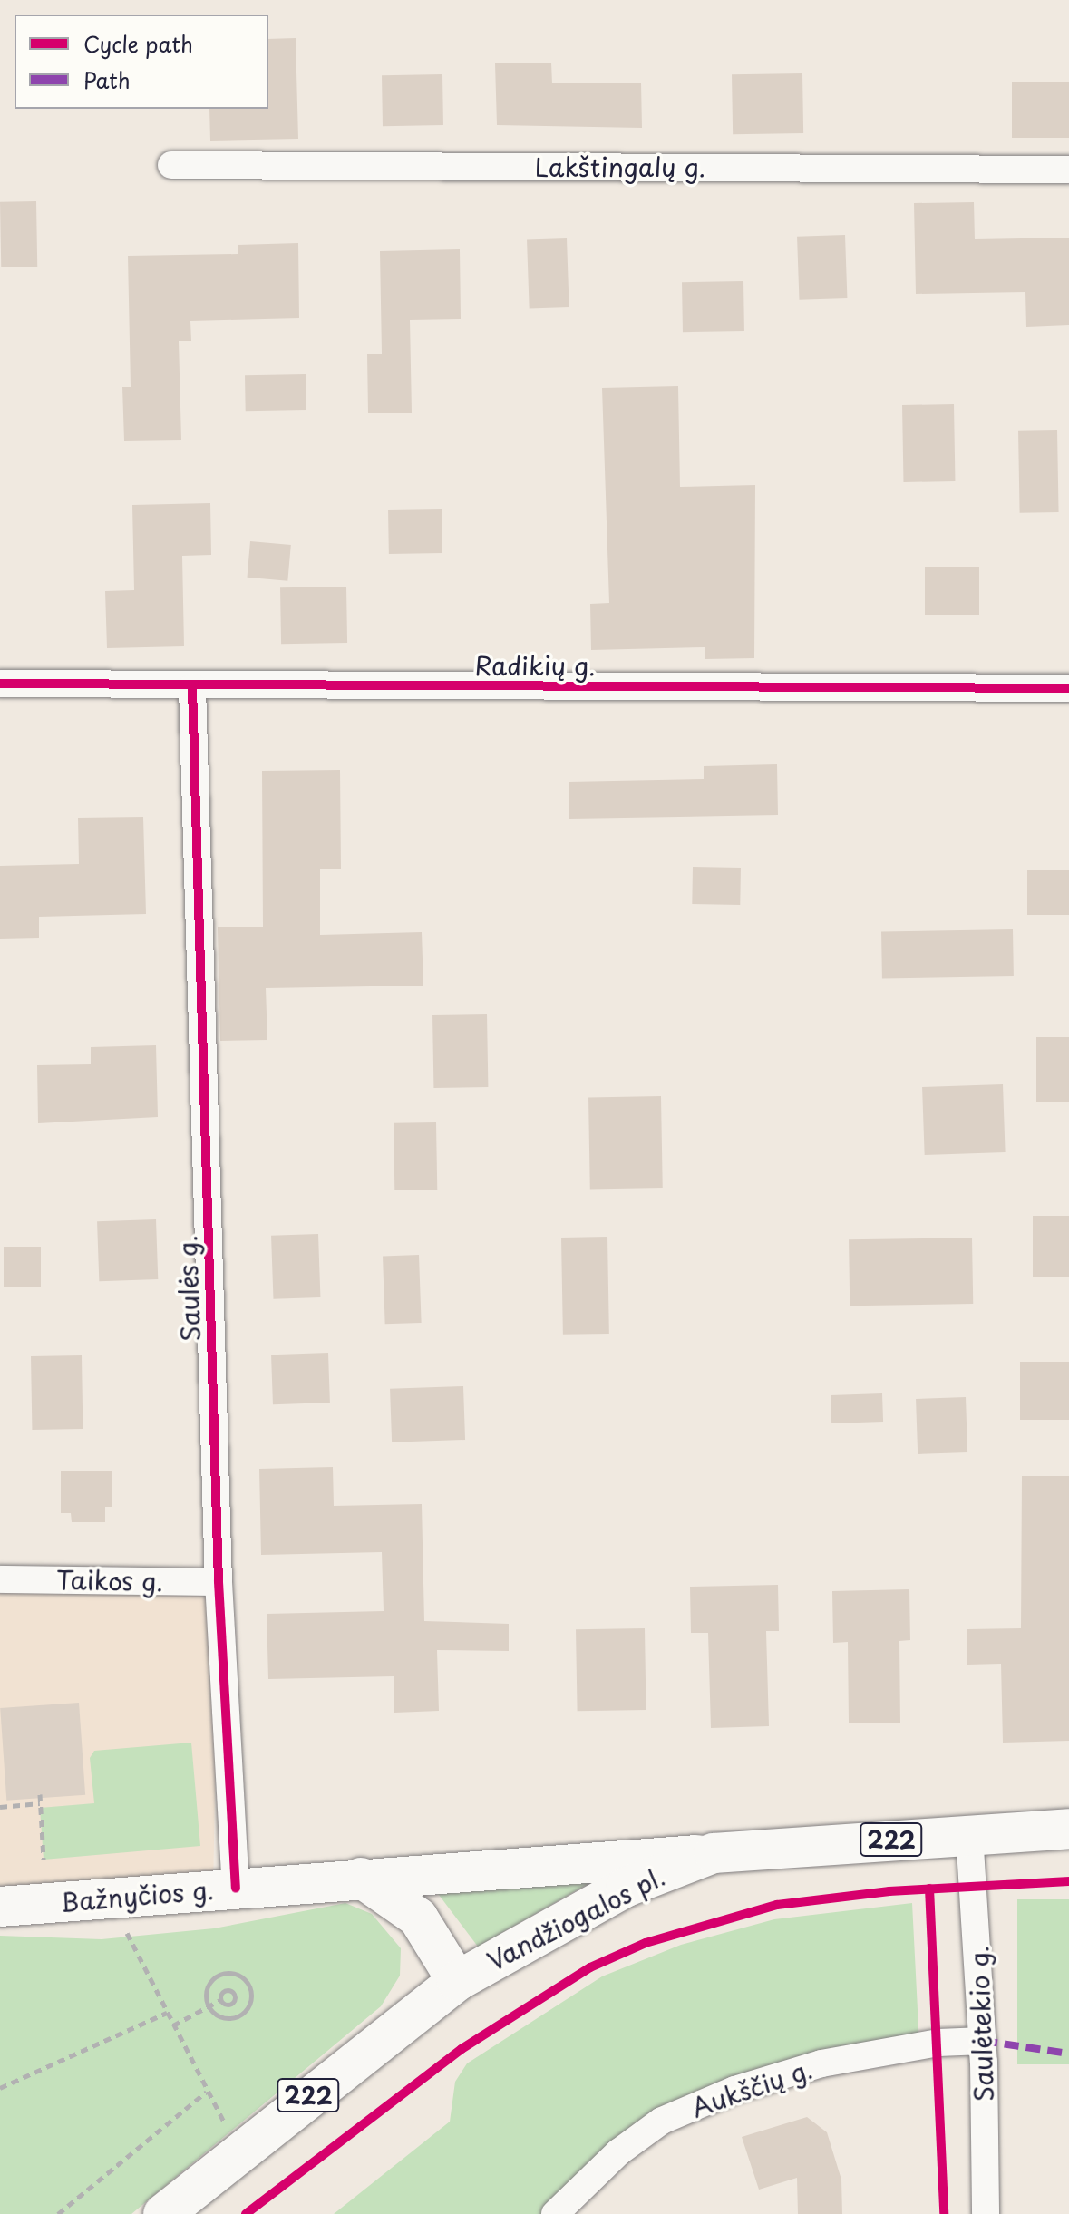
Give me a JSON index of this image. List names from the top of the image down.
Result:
{
  "streets": {
    "main road": ["222", "Bažnyčios g.", "Vandžiogalos pl."],
    "street": [
      "Lakštingalų g.",
      "Radikių g.",
      "Saulės g.",
      "Taikos g.",
      "Saulėtekio g.",
      "Aukščių g."
    ]
  },
  "crossings": [
    ["Radikių g.", "Saulės g."],
    ["Saulės g.", "Taikos g."],
    ["Saulės g.", "Bažnyčios g."],
    ["Bažnyčios g.", "Vandžiogalos pl."],
    ["Vandžiogalos pl.", "Saulėtekio g."],
    ["Saulėtekio g.", "Aukščių g."]
  ],
  "legend": ["Cycle path", "Path"]
}
